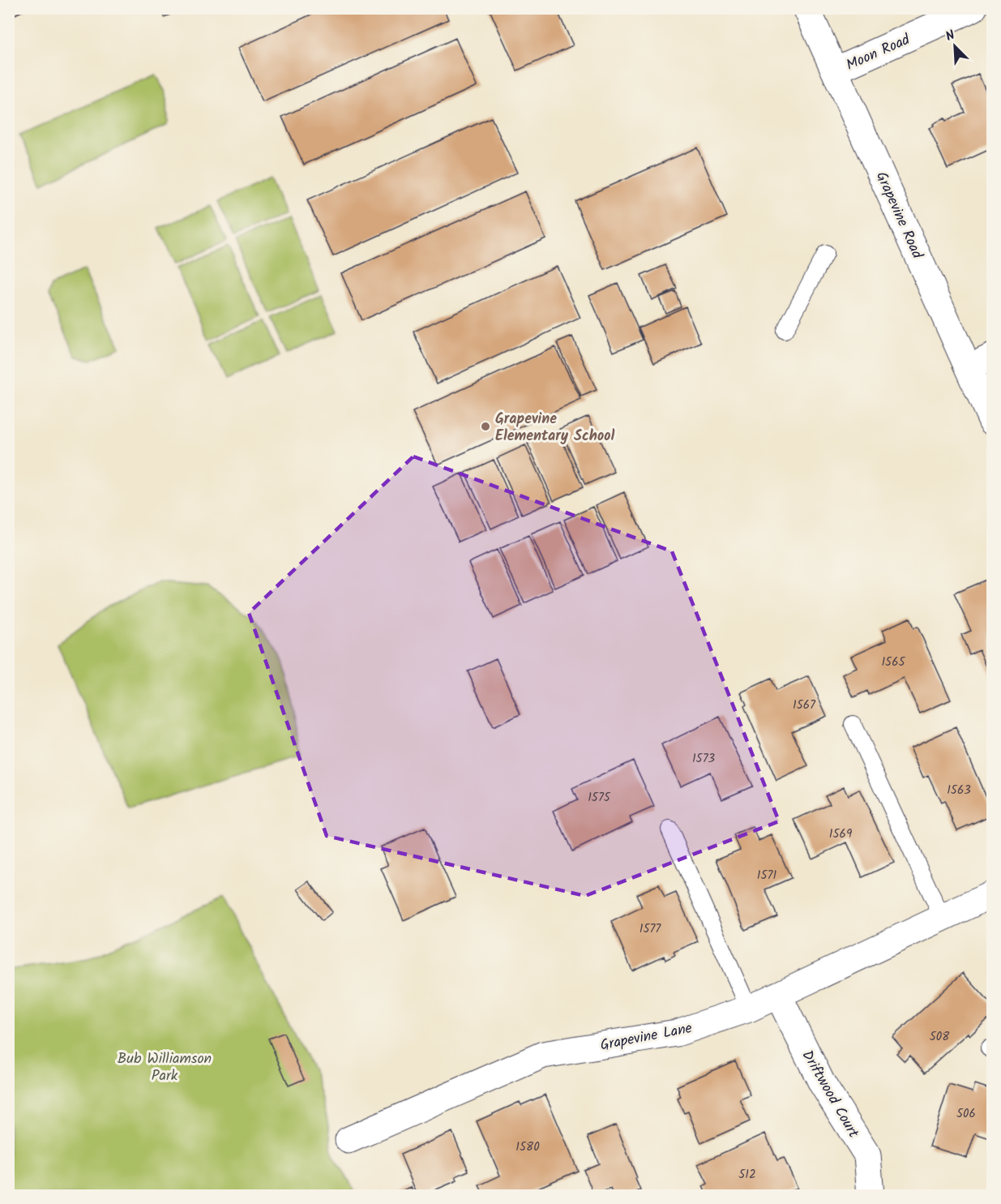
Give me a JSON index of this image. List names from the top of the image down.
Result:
{
  "streets": {
    "street": [
      "Moon Road",
      "Grapevine Road",
      "Grapevine Lane",
      "Driftwood Court"
    ]
  },
  "crossings": [
    ["Moon Road", "Grapevine Road"],
    ["Grapevine Lane", "Driftwood Court"]
  ],
  "parks": ["Bub Williamson Park"],
  "places": ["Grapevine Elementary School"],
  "house_numbers": [
    "1565",
    "1567",
    "1573",
    "1563",
    "1575",
    "1569",
    "1571",
    "1577",
    "508",
    "506",
    "1580",
    "512"
  ],
  "north": "top left"
}
